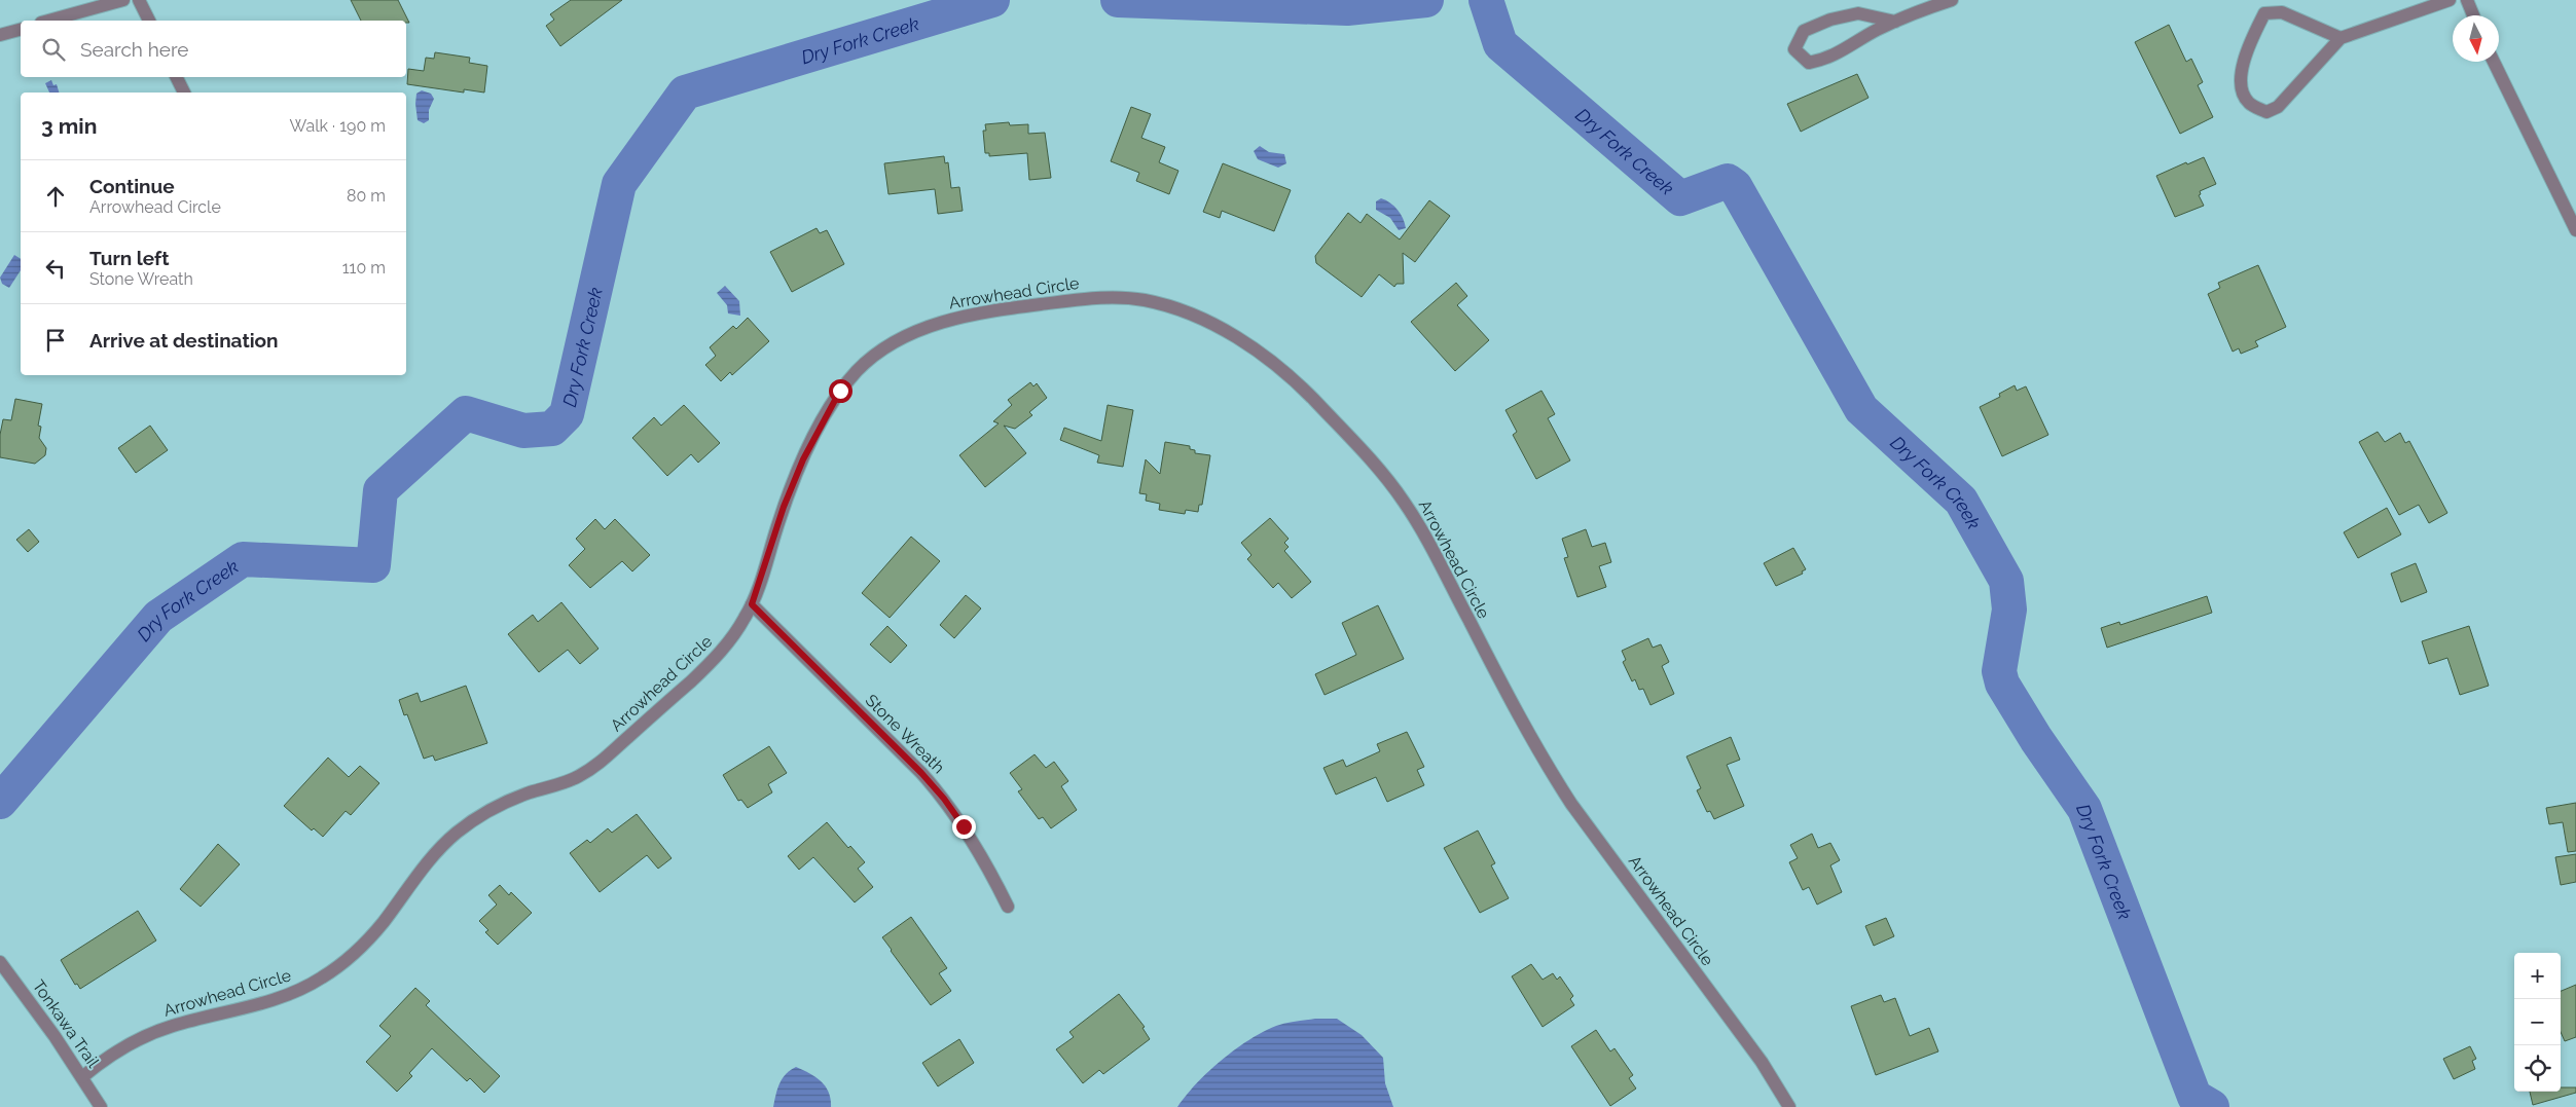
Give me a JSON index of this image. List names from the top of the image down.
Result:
{
  "streets": {
    "street": ["Arrowhead Circle", "Stone Wreath", "Tonkawa Trail"]
  },
  "crossings": [
    ["Arrowhead Circle", "Stone Wreath"],
    ["Arrowhead Circle", "Tonkawa Trail"]
  ],
  "water": ["Dry Fork Creek"],
  "north": "bottom",
  "page": {
    "search": "Search here",
    "heading": ["3 min", "Walk · 190 m"],
    "list": [
      ["Continue", "Arrowhead Circle", "80 m"],
      ["Turn left", "Stone Wreath", "110 m"],
      "Arrive at destination"
    ],
    "map_buttons": ["+", "−"]
  }
}
